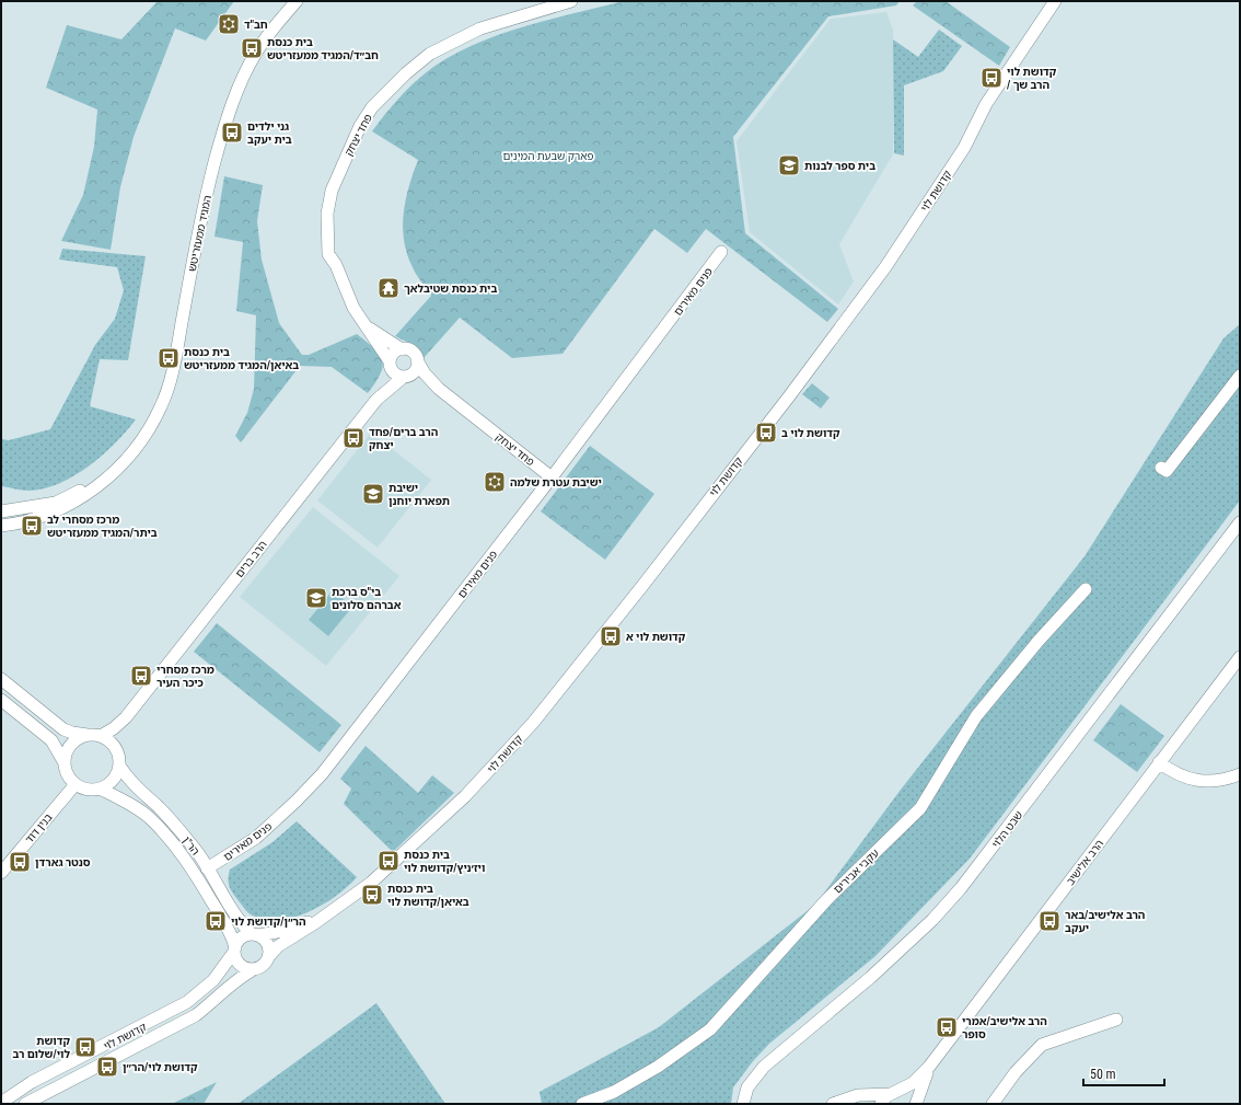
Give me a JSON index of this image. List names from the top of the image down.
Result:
{
  "streets": {
    "street": [
      "פחד יצחק",
      "קדושת לוי",
      "המגיד ממעזריטש",
      "פנים מאירים",
      "הרב ברים",
      "בנין דוד",
      "שבט הלוי",
      "הר\"ן",
      "הרב אלישיב",
      "עקבי אבירים"
    ]
  },
  "crossings": [
    ["פחד יצחק", "פנים מאירים"],
    ["פחד יצחק", "הרב ברים"],
    ["קדושת לוי", "הר\"ן"],
    ["פנים מאירים", "הר\"ן"],
    ["הרב ברים", "בנין דוד"],
    ["הרב ברים", "הר\"ן"],
    ["בנין דוד", "הר\"ן"]
  ],
  "parks": ["פארק שבעת המינים"],
  "places": {
    "synagogue": ["חב\"ד", "ישיבת עטרת שלמה"],
    "bus stop": [
      "בית כנסת חב״ד/המגיד ממעזריטש",
      "קדושת לוי / הרב שך",
      "גני ילדים בית יעקב",
      "בית כנסת באיאן/המגיד ממעזריטש",
      "קדושת לוי ב",
      "הרב ברים/פחד יצחק",
      "מרכז מסחרי לב ביתר/המגיד ממעזריטש",
      "קדושת לוי א",
      "מרכז מסחרי כיכר העיר",
      "בית כנסת ויז׳ניץ/קדושת לוי",
      "סנטר גארדן",
      "בית כנסת באיאן/קדושת לוי",
      "הר״ן/קדושת לוי",
      "הרב אלישיב/באר יעקב",
      "הרב אלישיב/אמרי סופר",
      "קדושת לוי/שלום רב",
      "קדושת לוי/הר״ן"
    ],
    "school or university": ["בית ספר לבנות", "ישיבת תפארת יוחנן", "בי\"ס ברכת אברהם סלונים"],
    "temple": ["בית כנסת שטיבלאך"]
  },
  "scale_bar": "50 m"
}
